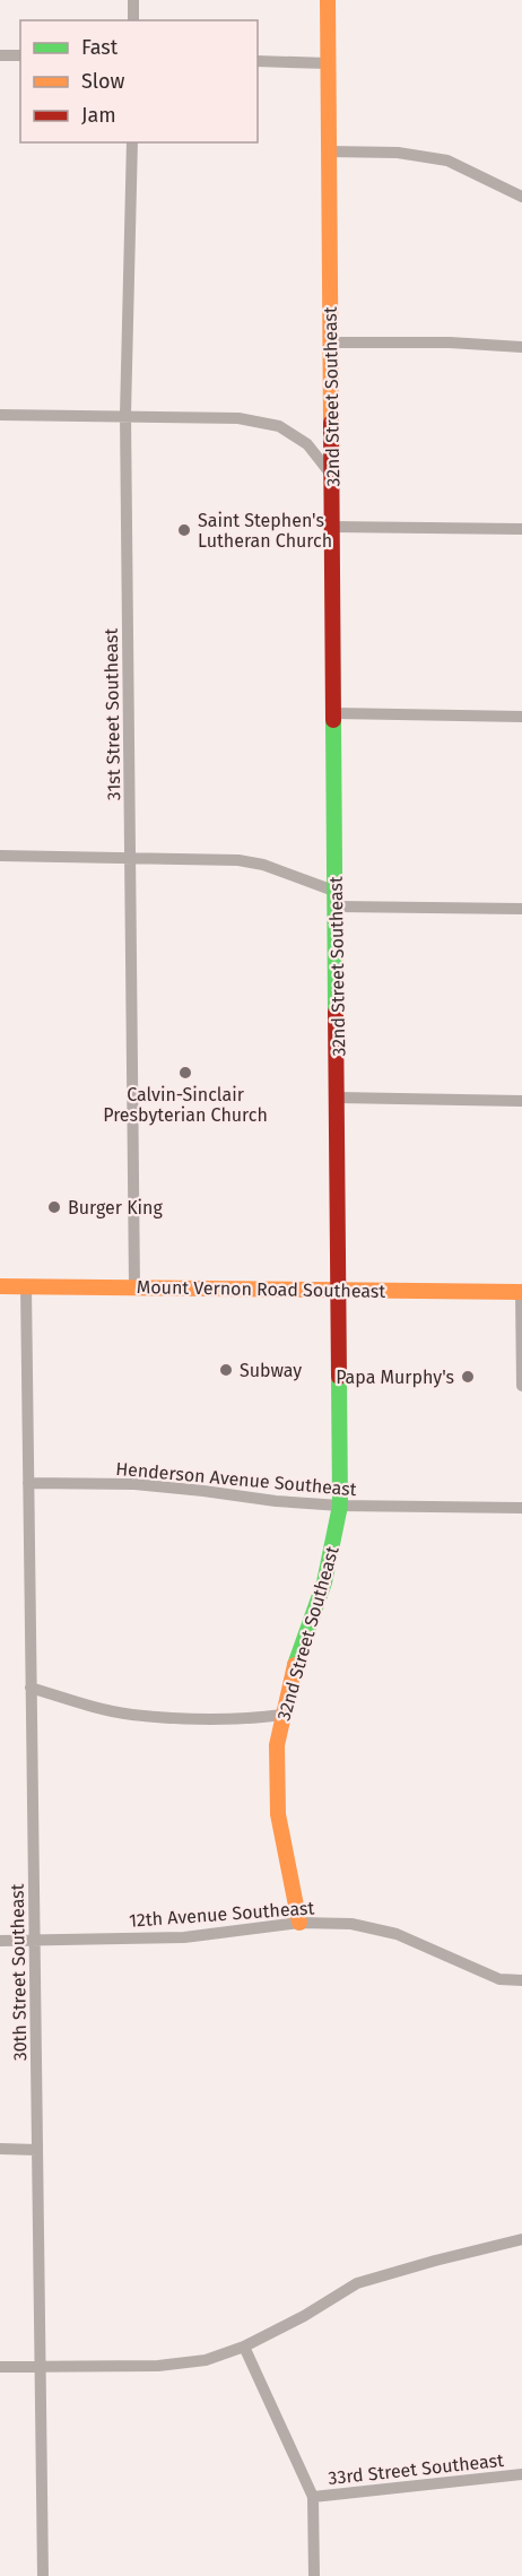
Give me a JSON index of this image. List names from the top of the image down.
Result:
{
  "streets": {
    "street": [
      "32nd Street Southeast",
      "31st Street Southeast",
      "Mount Vernon Road Southeast",
      "Henderson Avenue Southeast",
      "12th Avenue Southeast",
      "30th Street Southeast",
      "33rd Street Southeast"
    ]
  },
  "crossings": [
    ["32nd Street Southeast", "Mount Vernon Road Southeast"],
    ["32nd Street Southeast", "Henderson Avenue Southeast"],
    ["32nd Street Southeast", "12th Avenue Southeast"],
    ["31st Street Southeast", "Mount Vernon Road Southeast"],
    ["Mount Vernon Road Southeast", "30th Street Southeast"],
    ["Henderson Avenue Southeast", "30th Street Southeast"],
    ["12th Avenue Southeast", "30th Street Southeast"]
  ],
  "places": [
    "Saint Stephen's Lutheran Church",
    "Calvin-Sinclair Presbyterian Church",
    "Burger King",
    "Subway",
    "Papa Murphy's"
  ],
  "legend": ["Fast", "Slow", "Jam"]
}
